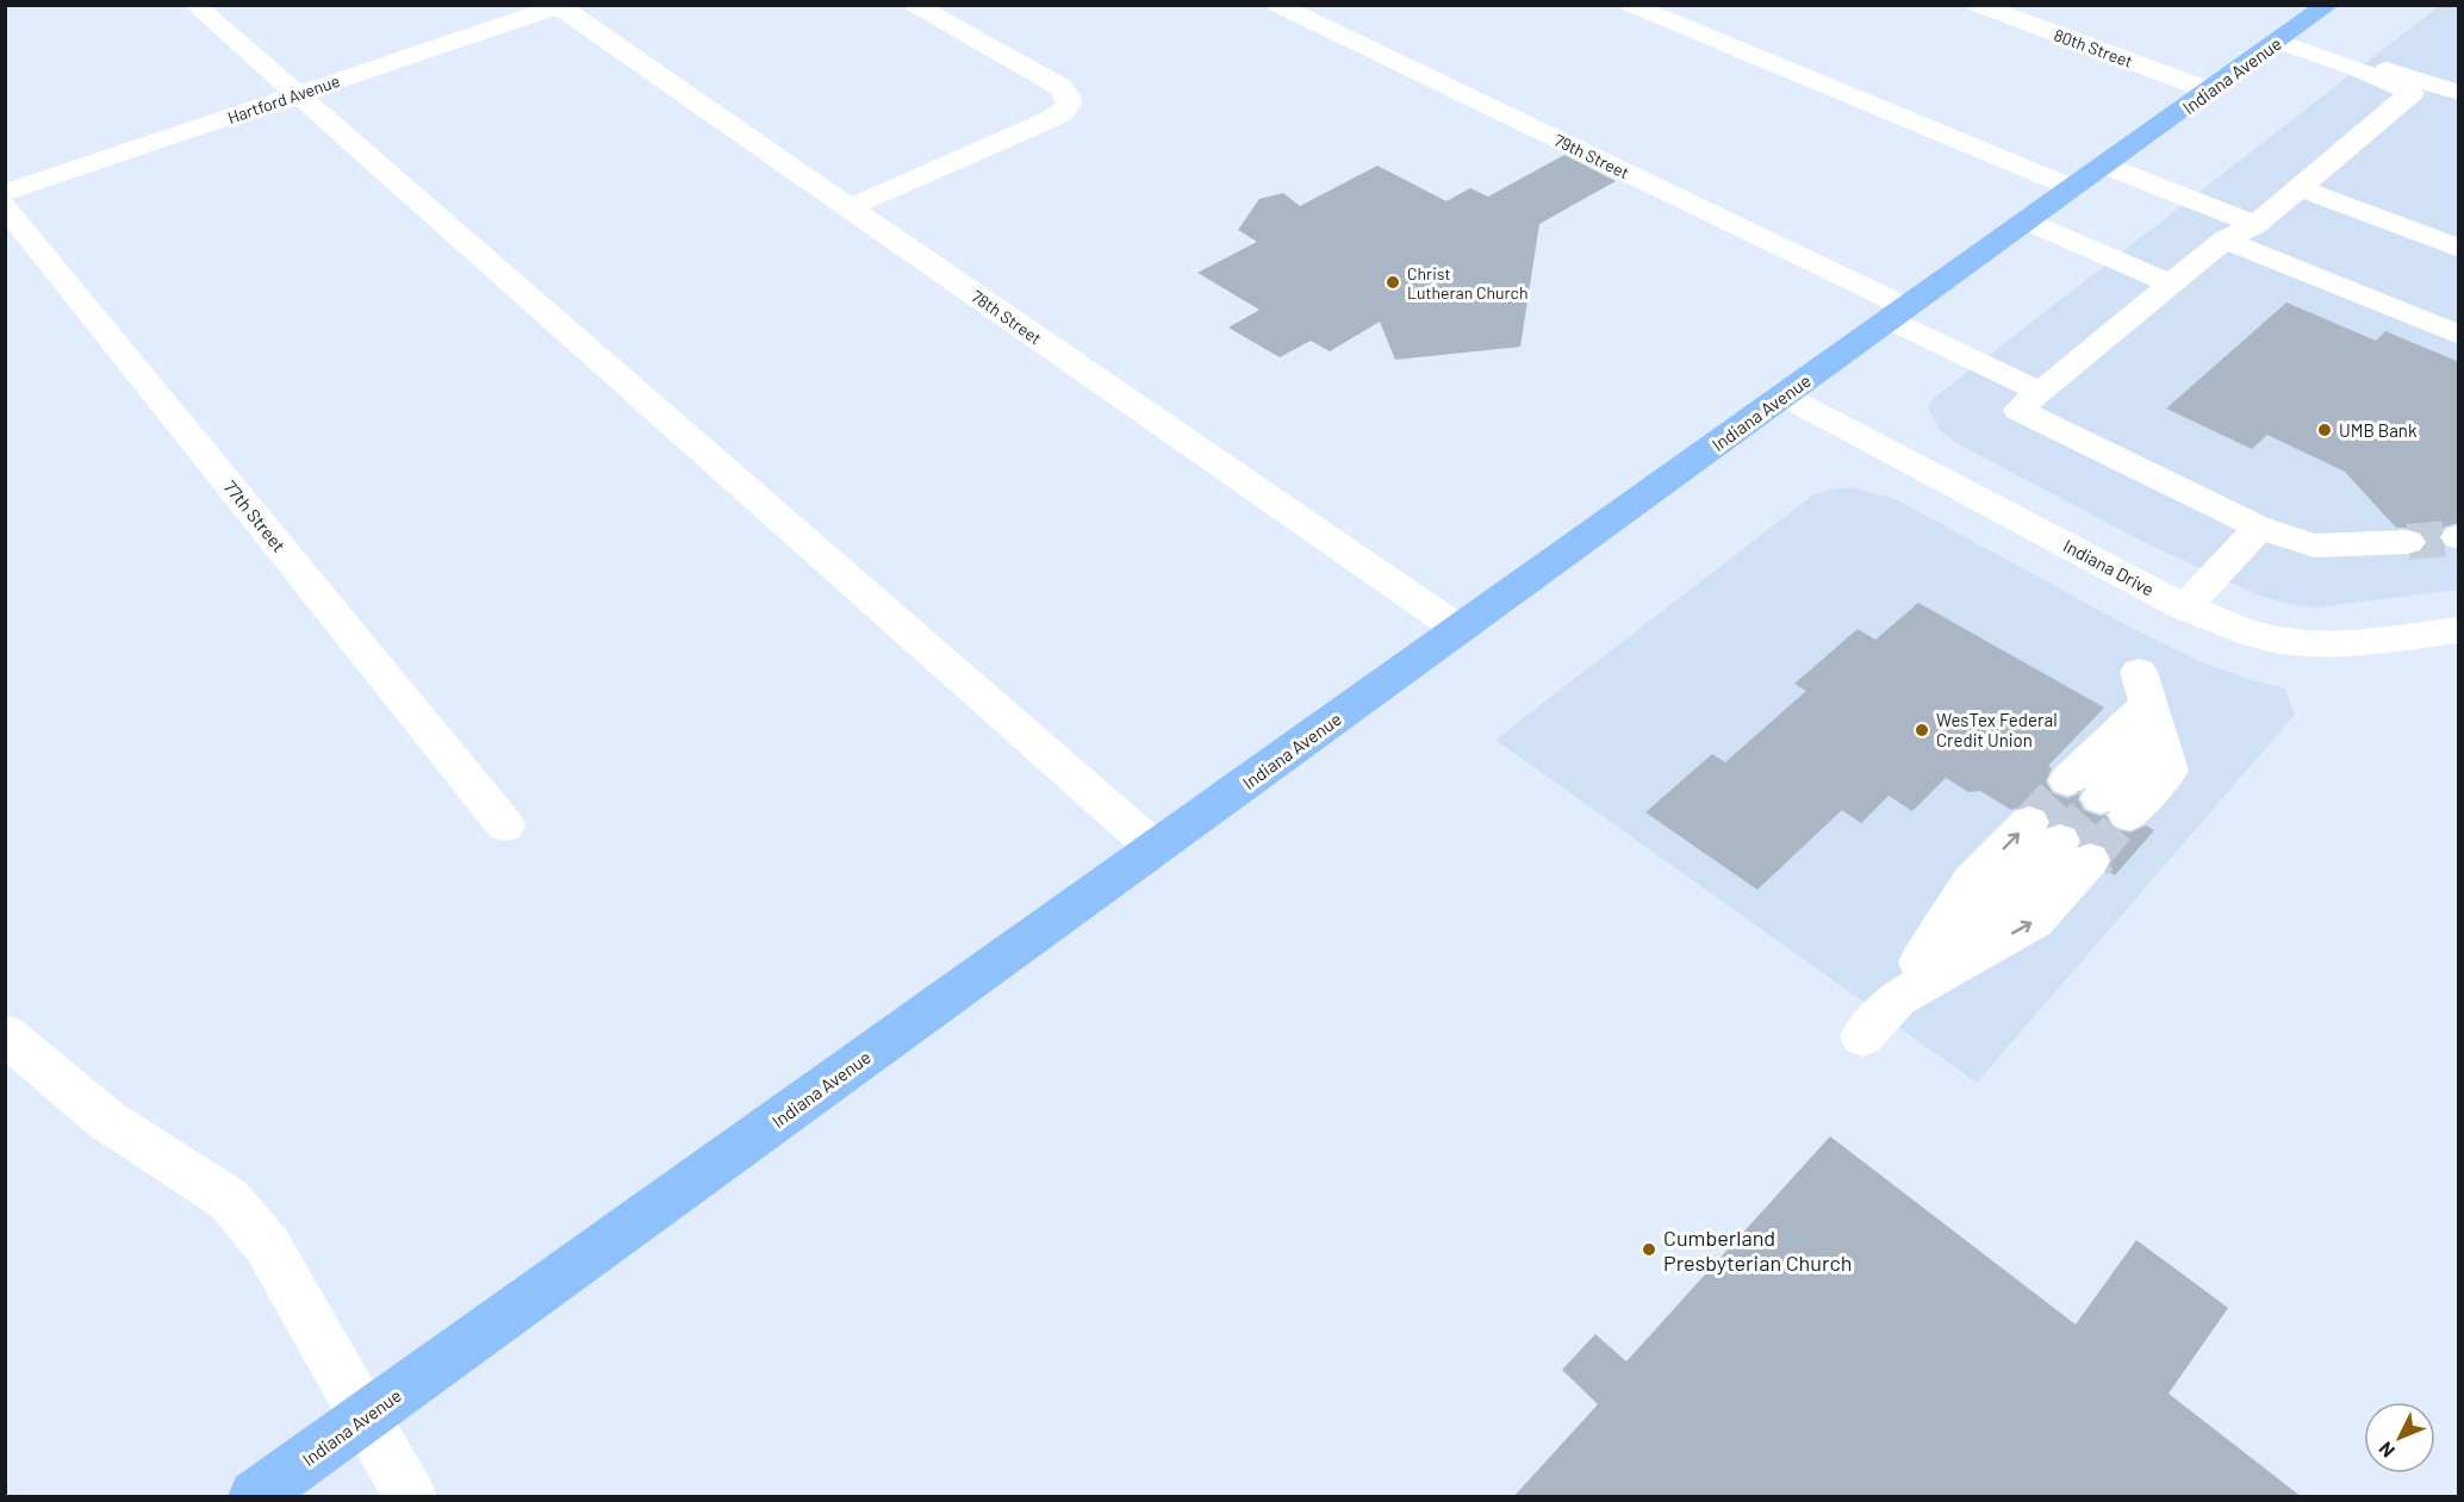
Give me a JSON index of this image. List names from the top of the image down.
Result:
{
  "streets": {
    "main road": ["Indiana Avenue"],
    "street": [
      "80th Street",
      "Hartford Avenue",
      "79th Street",
      "78th Street",
      "77th Street",
      "Indiana Drive"
    ]
  },
  "crossings": [
    ["80th Street", "Indiana Avenue"],
    ["Indiana Avenue", "79th Street"],
    ["Indiana Avenue", "78th Street"],
    ["Indiana Avenue", "Indiana Drive"],
    ["Hartford Avenue", "78th Street"]
  ],
  "places": [
    "Christ Lutheran Church",
    "UMB Bank",
    "WesTex Federal Credit Union",
    "Cumberland Presbyterian Church"
  ],
  "north": "bottom left"
}
